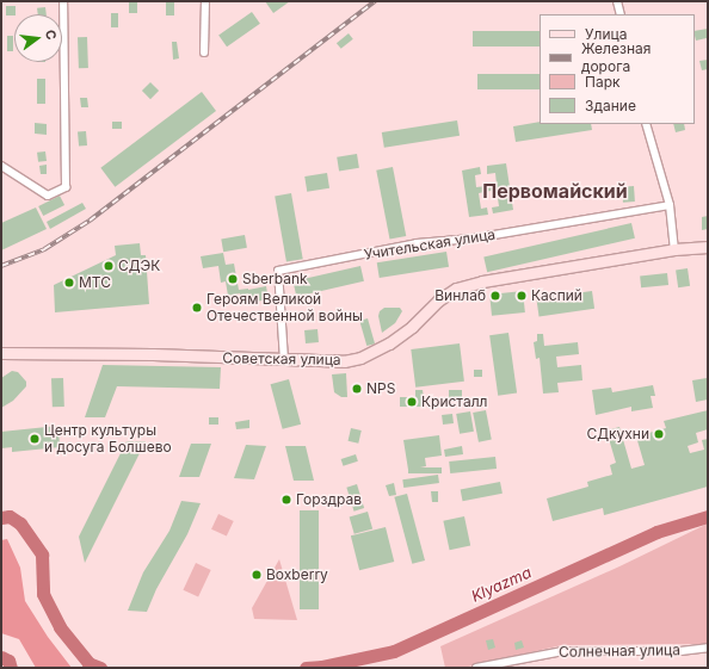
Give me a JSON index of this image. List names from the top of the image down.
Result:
{
  "streets": {
    "main road": ["Советская улица"],
    "street": ["Учительская улица", "Солнечная улица"]
  },
  "crossings": [
    ["Учительская улица", "Советская улица"]
  ],
  "districts": ["Первомайский"],
  "water": ["Klyazma"],
  "places": [
    "СДЭК",
    "Sberbank",
    "МТС",
    "Винлаб",
    "Каспий",
    "Героям Великой Отечественной войны",
    "NPS",
    "Кристалл",
    "СДкухни",
    "Центр культуры и досуга Болшево",
    "Горздрав",
    "Boxberry"
  ],
  "legend": [
    "Улица",
    "Железная дорога",
    "Парк",
    "Здание"
  ],
  "north": "right"
}
